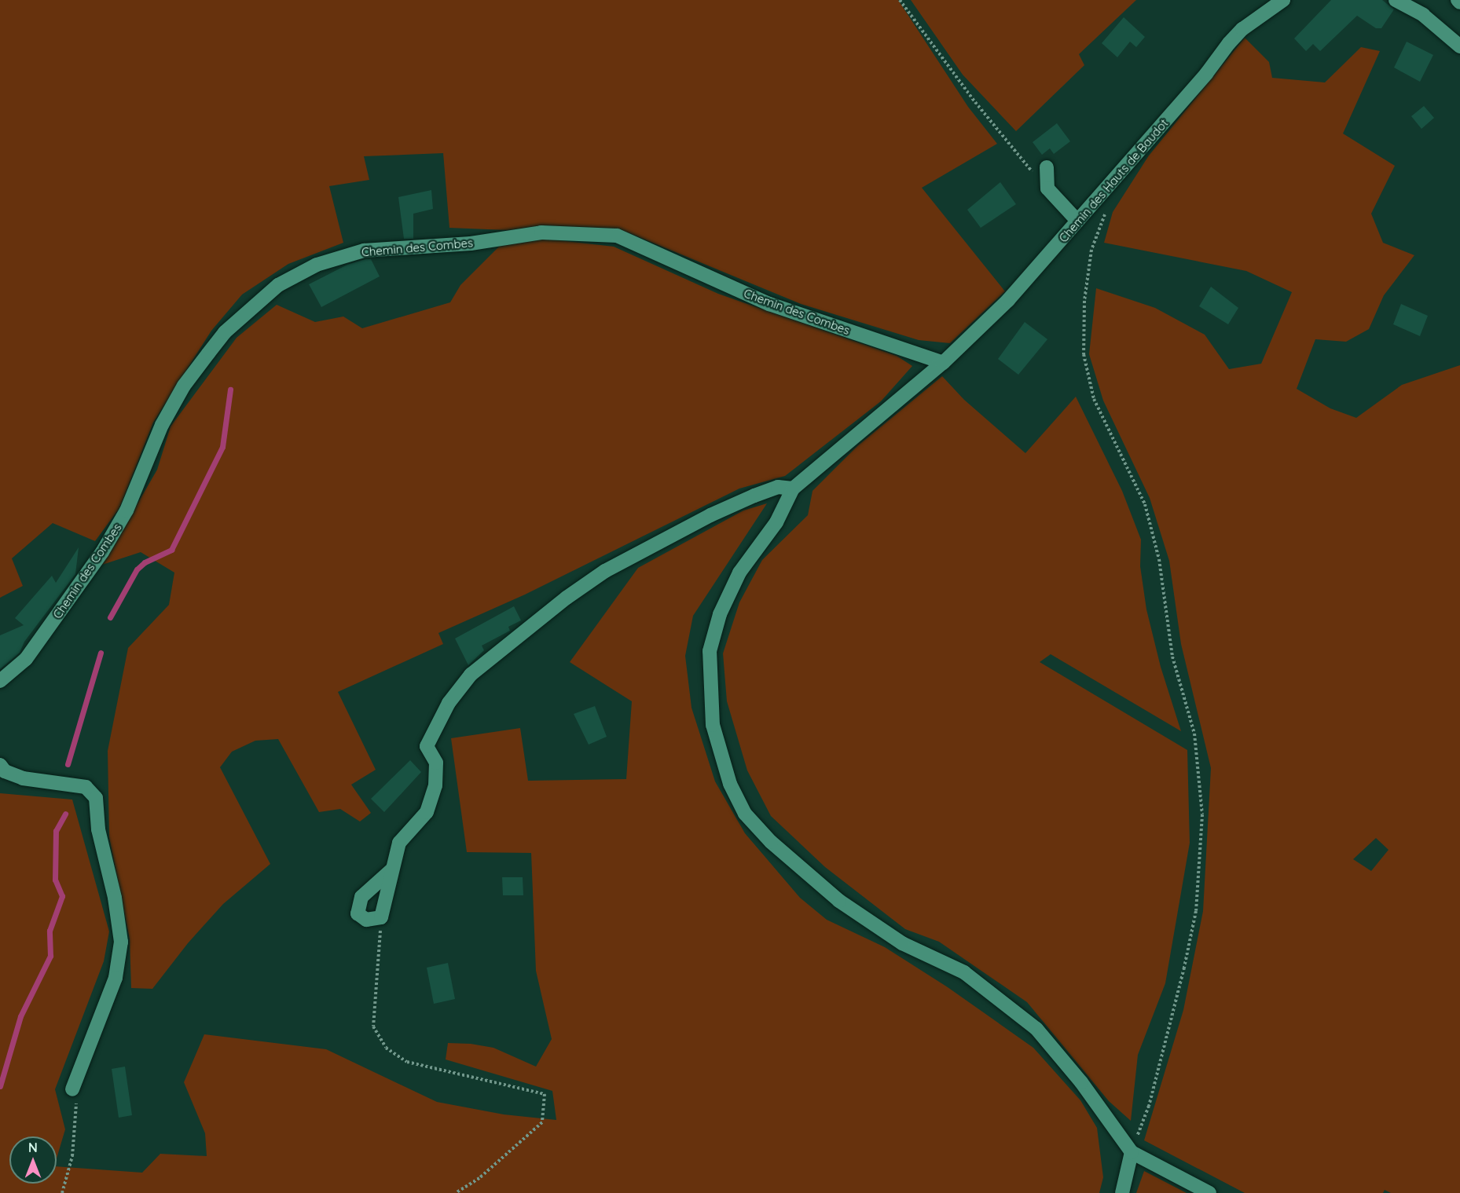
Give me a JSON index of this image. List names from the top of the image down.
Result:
{
  "streets": {
    "street": ["Chemin des Hauts de Baudot", "Chemin des Combes"]
  },
  "crossings": [
    ["Chemin des Hauts de Baudot", "Chemin des Combes"]
  ],
  "north": "top"
}
